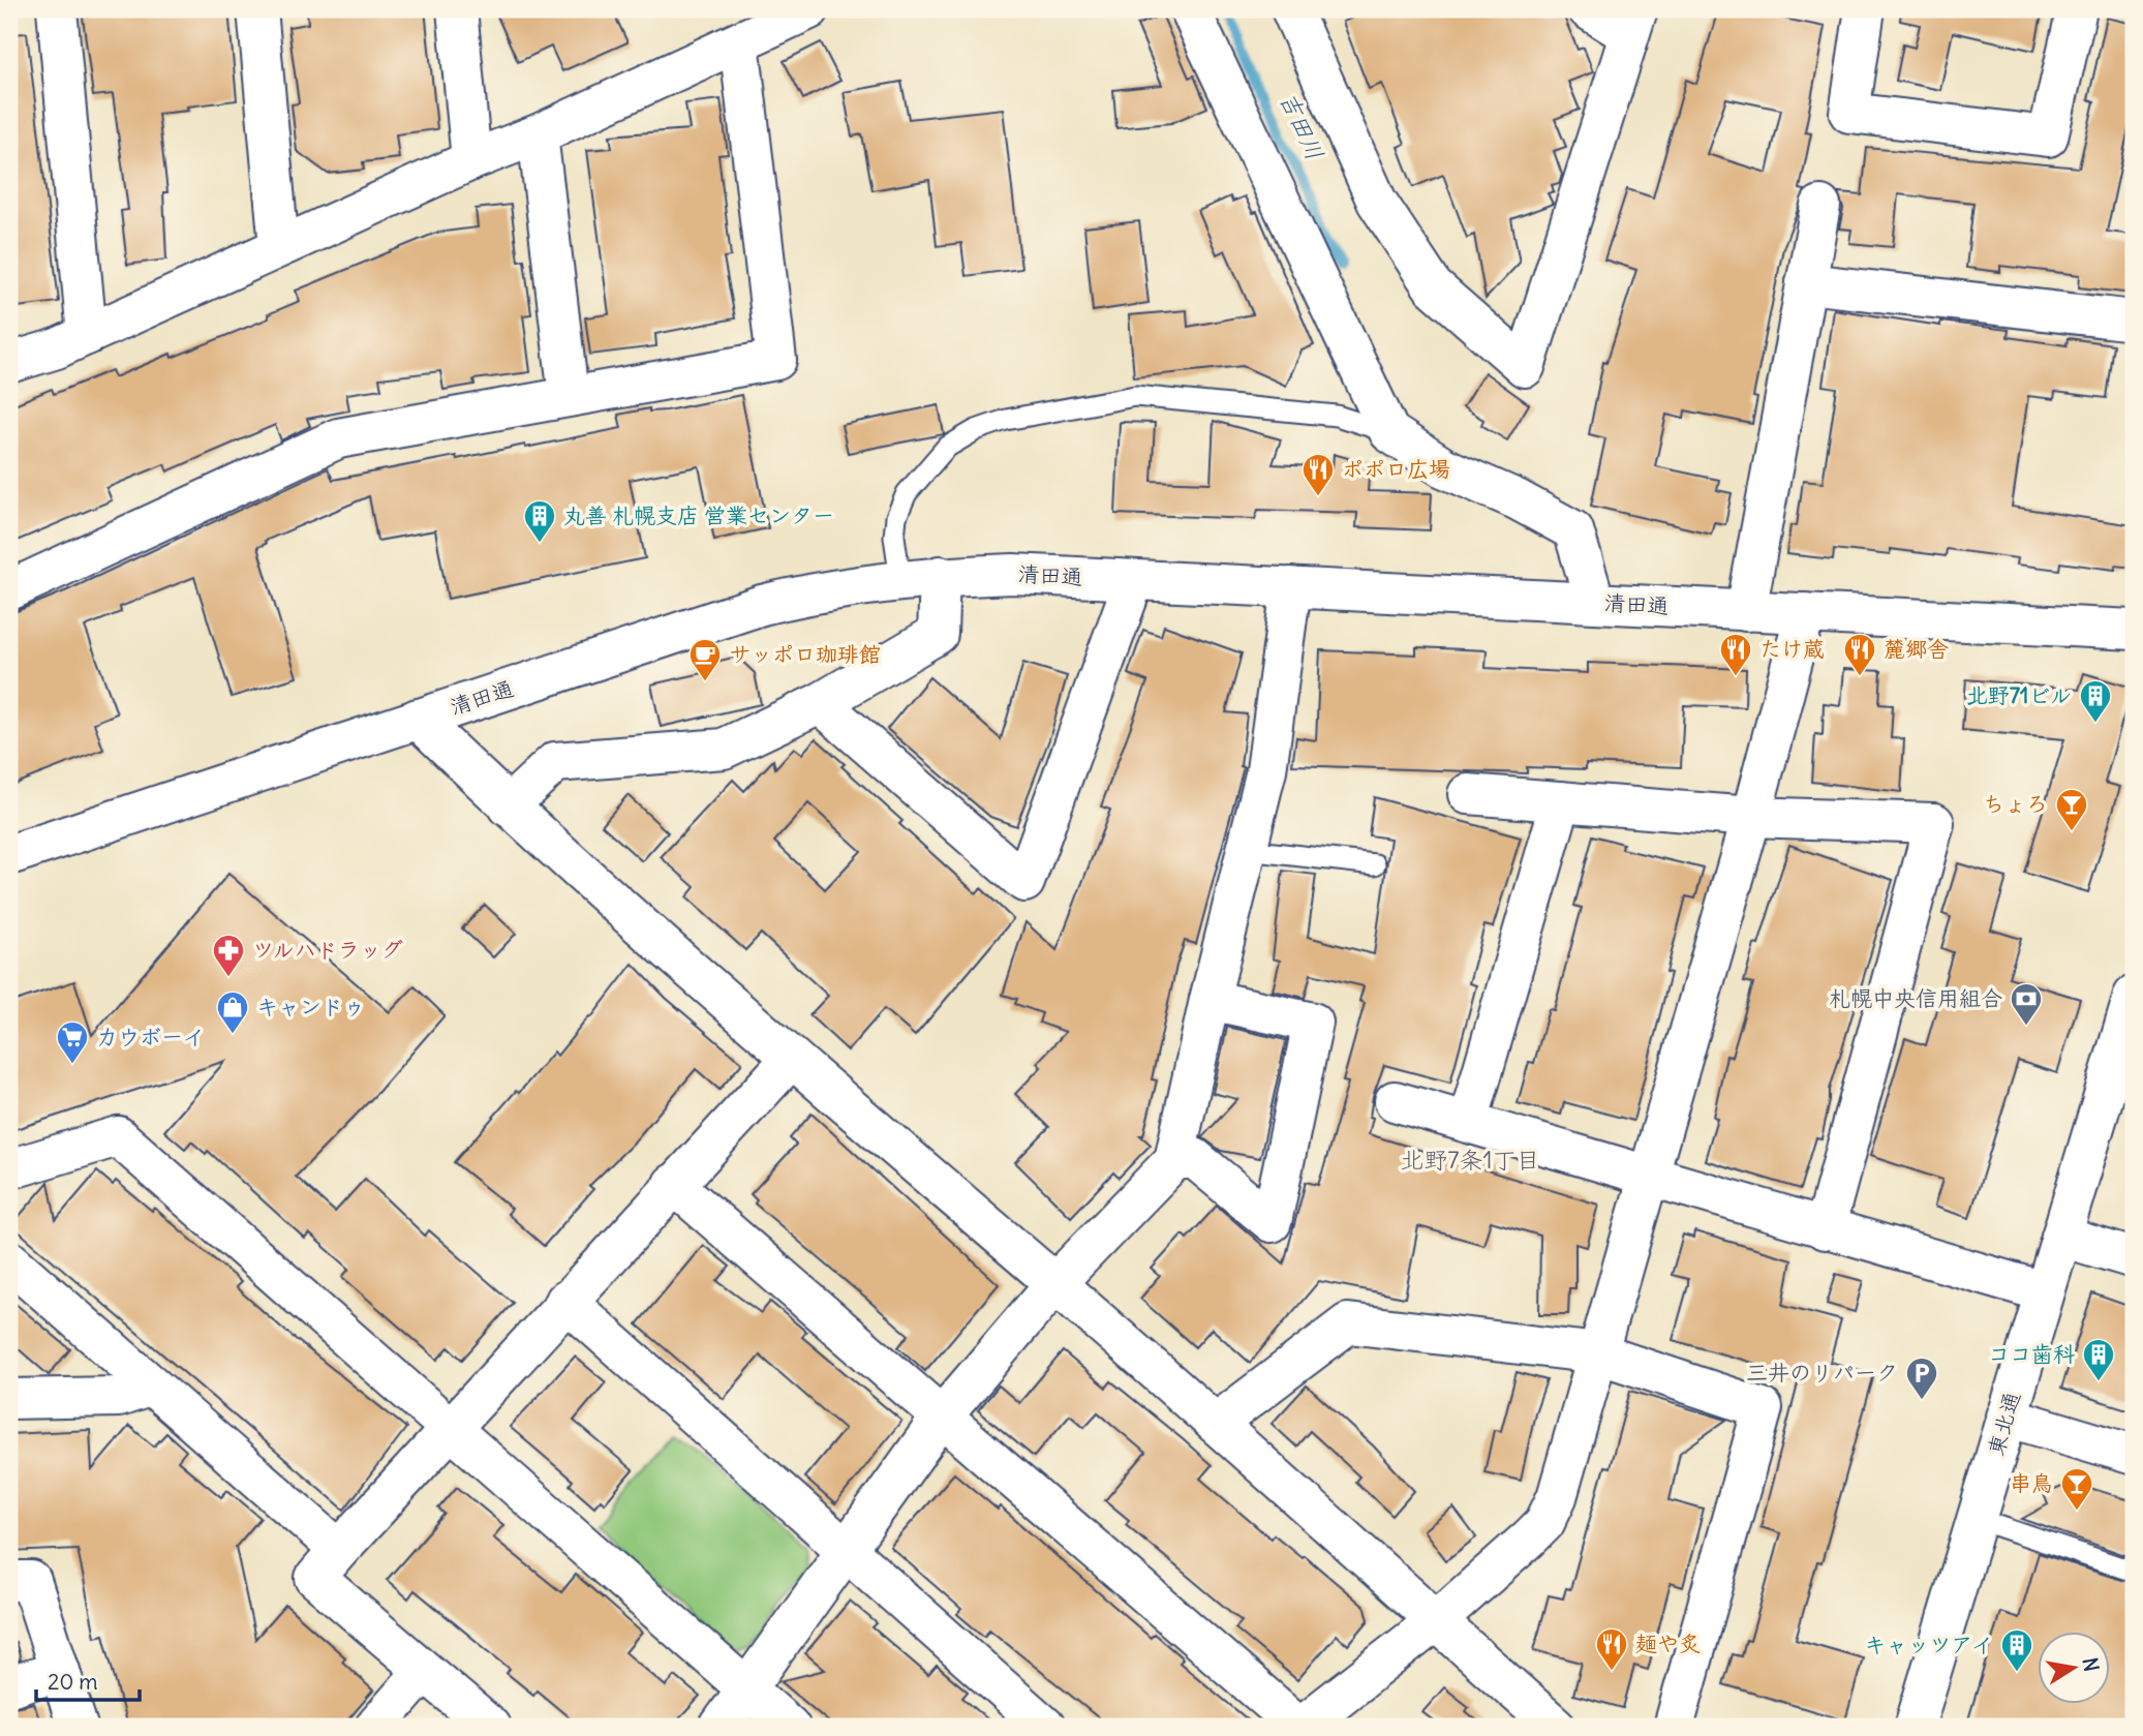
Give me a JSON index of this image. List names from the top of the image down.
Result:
{
  "streets": {
    "street": ["清田通", "東北通"]
  },
  "districts": ["北野7条1丁目"],
  "water": ["吉田川"],
  "places": {
    "restaurant": [
      "ポポロ広場",
      "たけ蔵",
      "麓郷舎",
      "麺や炙"
    ],
    "building": [
      "丸善 札幌支店 営業センター",
      "北野71ビル",
      "ココ歯科",
      "キャッツアイ"
    ],
    "cafe": ["サッポロ珈琲館"],
    "bar": ["ちょろ", "串鳥"],
    "pharmacy": ["ツルハドラッグ"],
    "bank": ["札幌中央信用組合"],
    "shop": ["キャンドゥ"],
    "supermarket": ["カウボーイ"],
    "parking": ["三井のリパーク"]
  },
  "scale_bar": "20 m",
  "north": "right"
}
